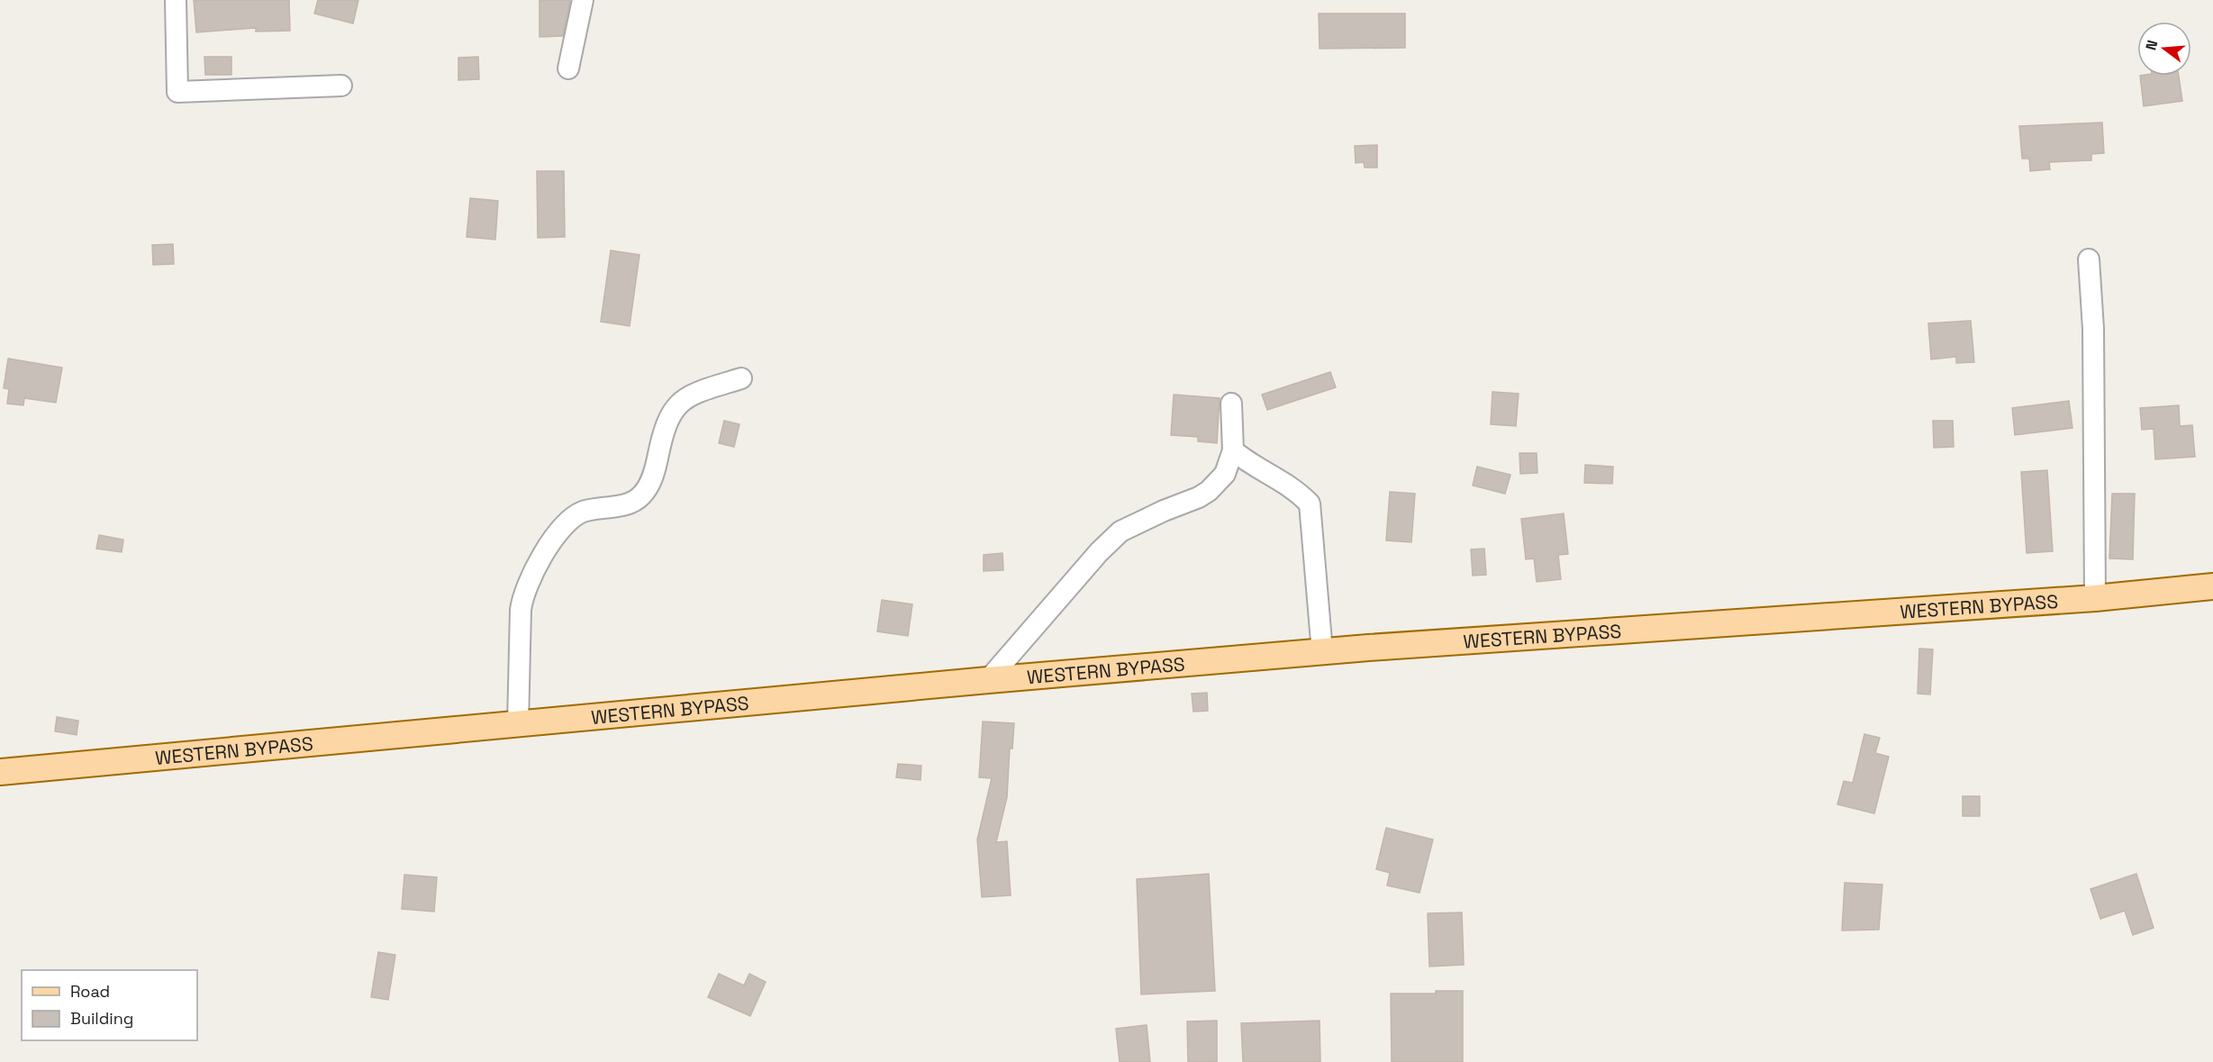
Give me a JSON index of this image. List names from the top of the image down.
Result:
{
  "streets": {
    "main road": ["WESTERN BYPASS"]
  },
  "legend": ["Road", "Building"],
  "north": "left"
}
